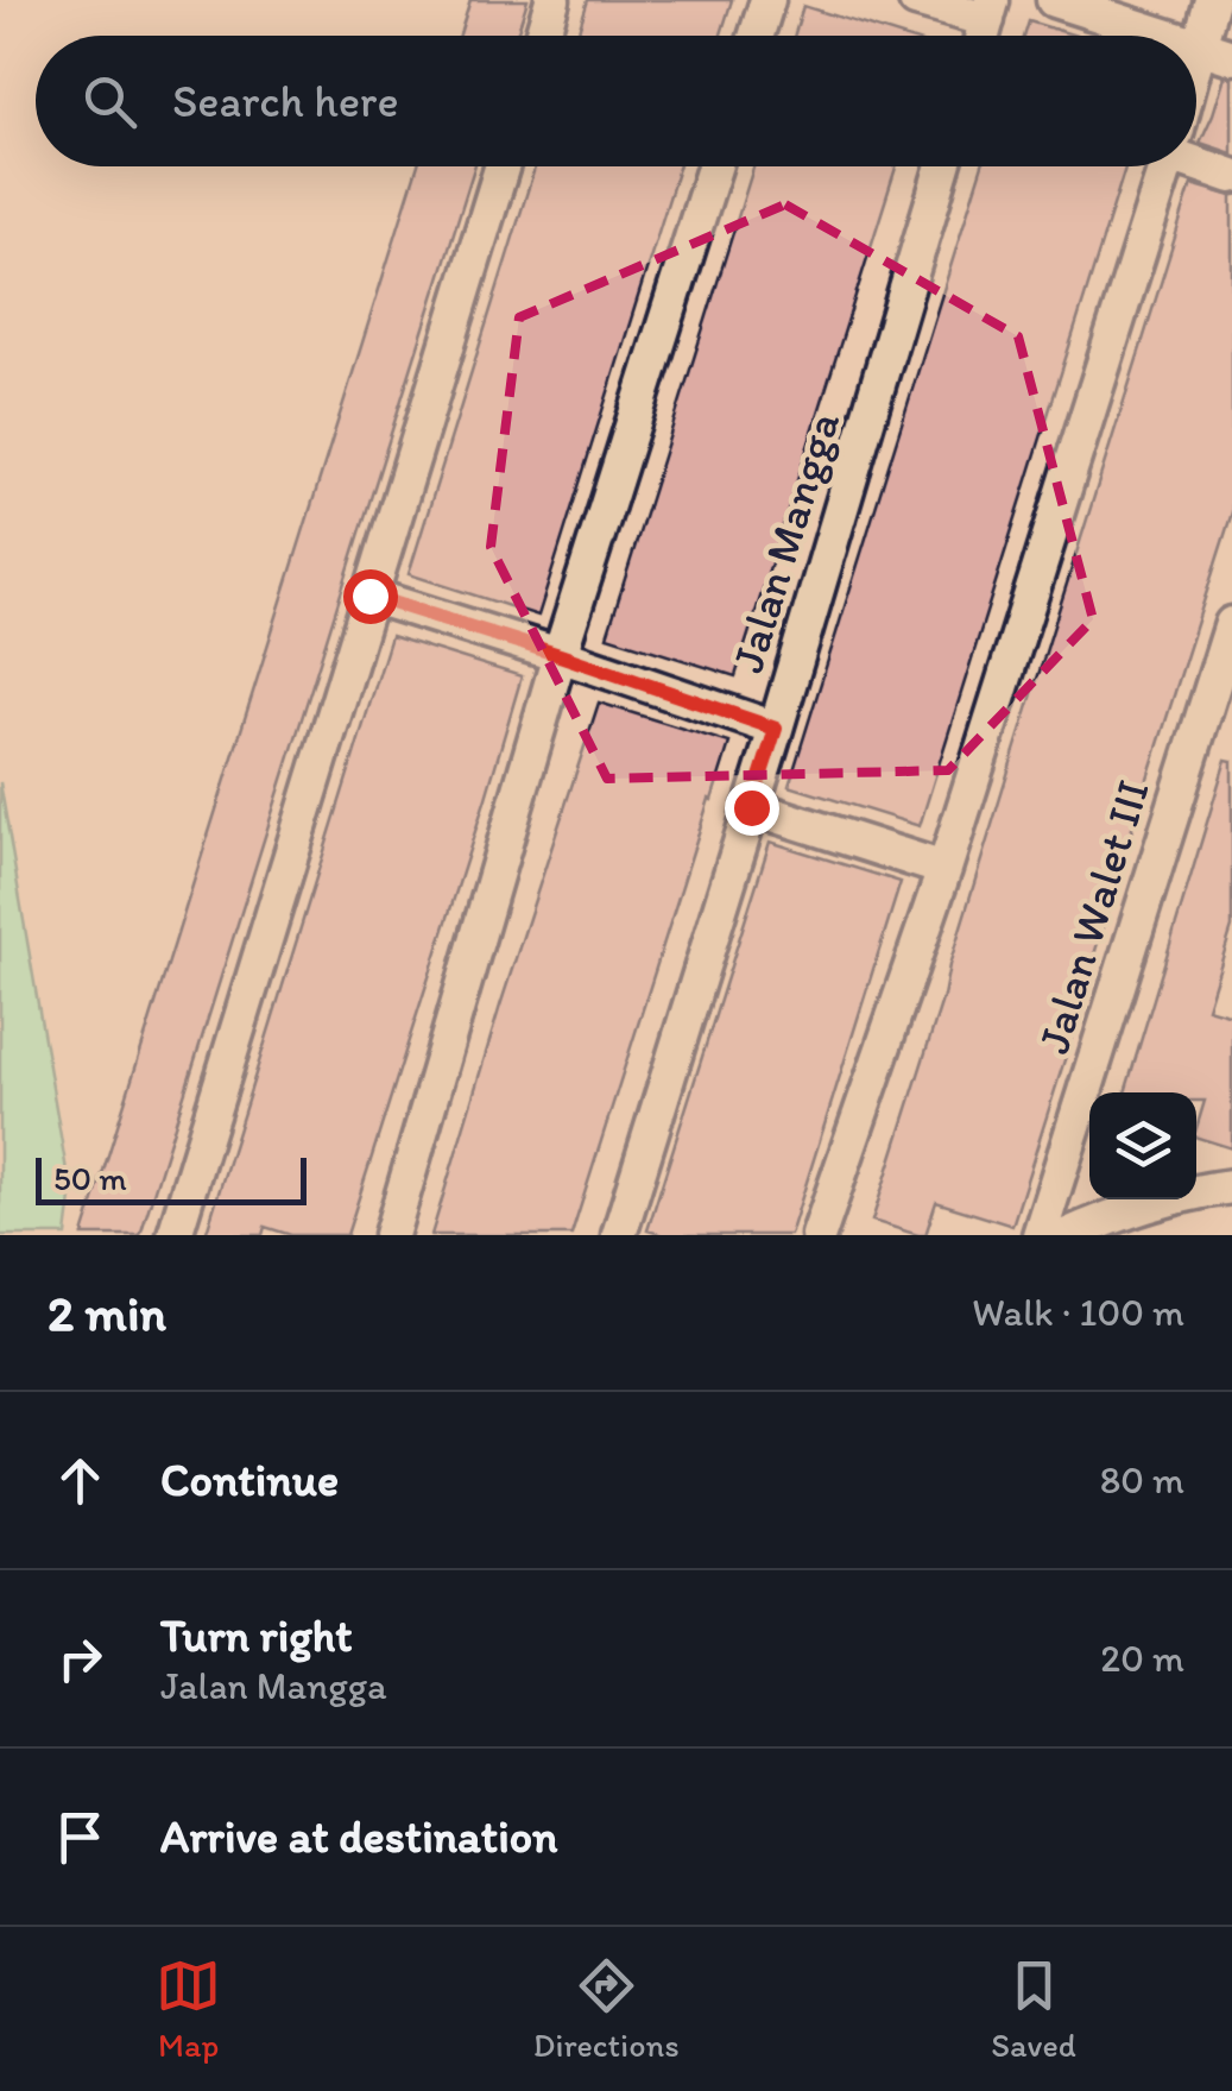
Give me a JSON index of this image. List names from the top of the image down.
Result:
{
  "streets": {
    "street": ["Jalan Mangga", "Jalan Walet III"]
  },
  "scale_bar": "50 m",
  "page": {
    "search": "Search here",
    "scale": "50 m",
    "heading": ["2 min", "Walk · 100 m"],
    "list": [
      ["Continue", "80 m"],
      ["Turn right", "Jalan Mangga", "20 m"],
      "Arrive at destination"
    ],
    "nav": ["Map", "Directions", "Saved"]
  }
}
